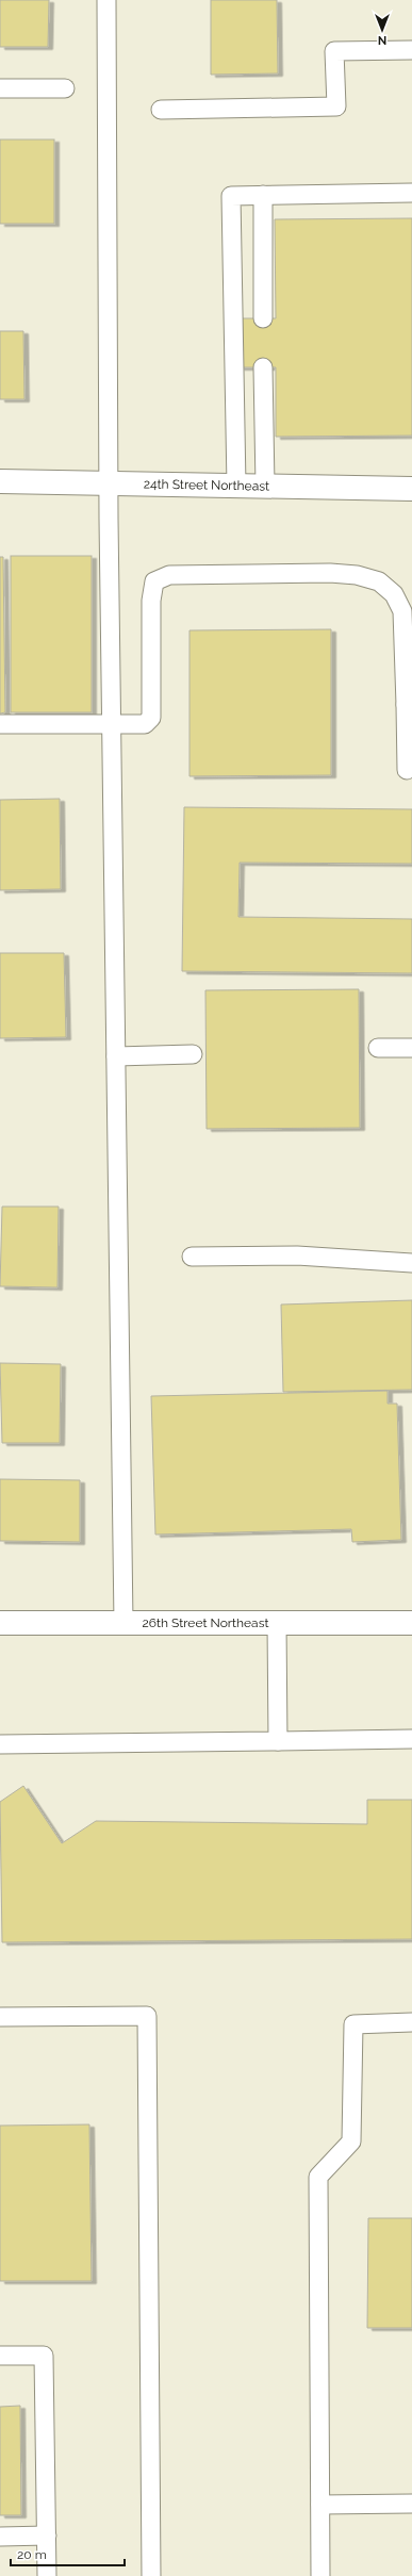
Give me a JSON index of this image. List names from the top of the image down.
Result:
{
  "streets": {
    "street": ["24th Street Northeast", "26th Street Northeast"]
  },
  "scale_bar": "20 m",
  "north": "bottom"
}
